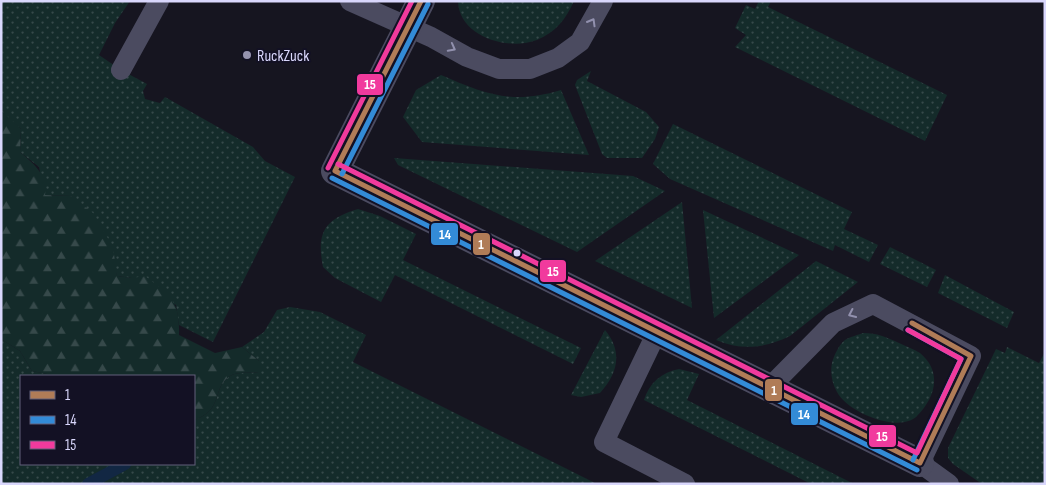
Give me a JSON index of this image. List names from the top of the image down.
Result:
{
  "places": ["RuckZuck"],
  "lines": ["transit line 1", "transit line 15", "transit line 14"],
  "legend": ["1", "14", "15"]
}
